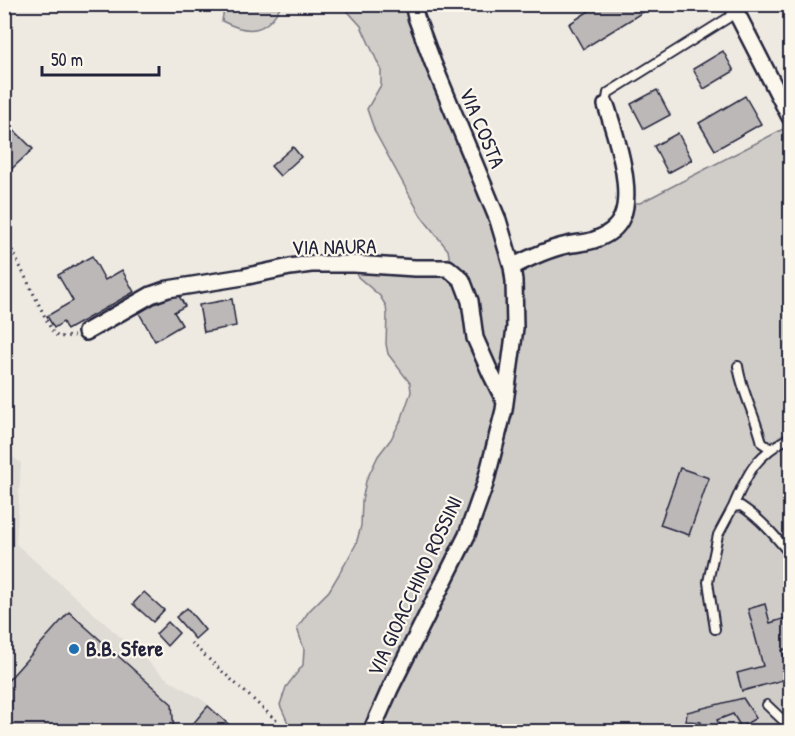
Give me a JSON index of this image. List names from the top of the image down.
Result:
{
  "streets": {
    "street": ["VIA COSTA", "VIA NAURA", "VIA GIOACCHINO ROSSINI"]
  },
  "crossings": [
    ["VIA COSTA", "VIA GIOACCHINO ROSSINI"],
    ["VIA NAURA", "VIA GIOACCHINO ROSSINI"]
  ],
  "places": ["B.B. Sfere"],
  "scale_bar": "50 m"
}
